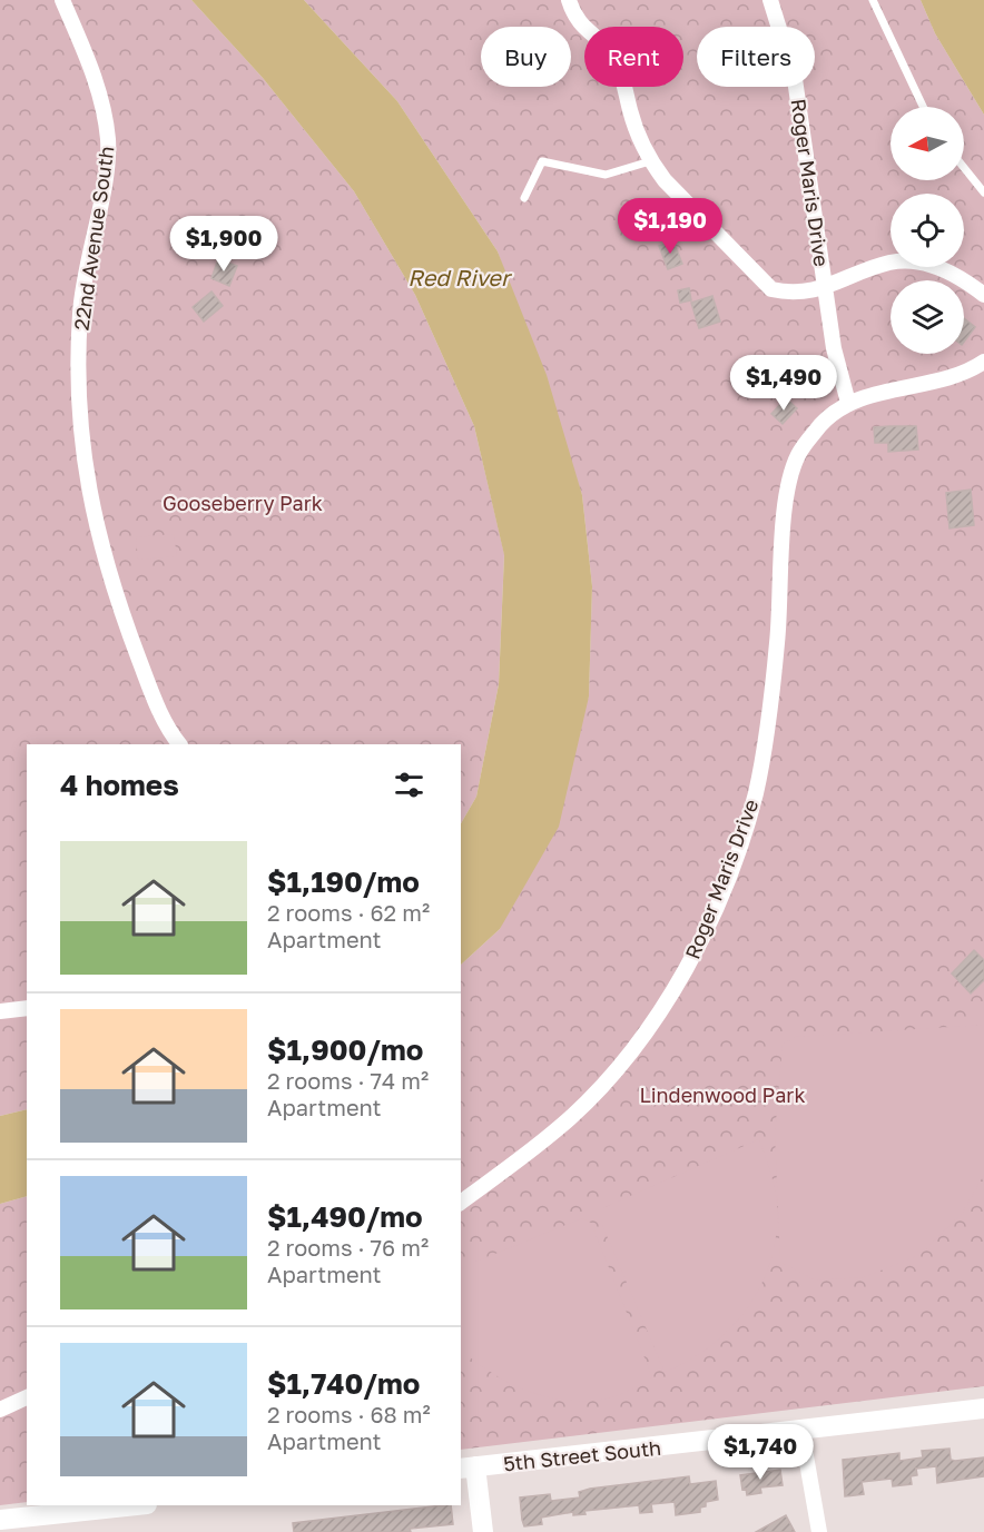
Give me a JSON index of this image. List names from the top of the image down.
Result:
{
  "streets": {
    "street": ["Roger Maris Drive", "22nd Avenue South", "5th Street South"]
  },
  "water": ["Red River"],
  "parks": ["Gooseberry Park", "Lindenwood Park"],
  "north": "left",
  "page": {
    "chip": ["Buy", "Rent", "Filters"],
    "price": [
      "$1,190",
      "$1,900",
      "$1,490",
      "$1,740"
    ],
    "heading": "4 homes",
    "list": [
      {
        "name": "$1,190/mo",
        "note": "2 rooms · 62 m² · Apartment"
      },
      {
        "name": "$1,900/mo",
        "note": "2 rooms · 74 m² · Apartment"
      },
      {
        "name": "$1,490/mo",
        "note": "2 rooms · 76 m² · Apartment"
      },
      {
        "name": "$1,740/mo",
        "note": "2 rooms · 68 m² · Apartment"
      }
    ]
  }
}
